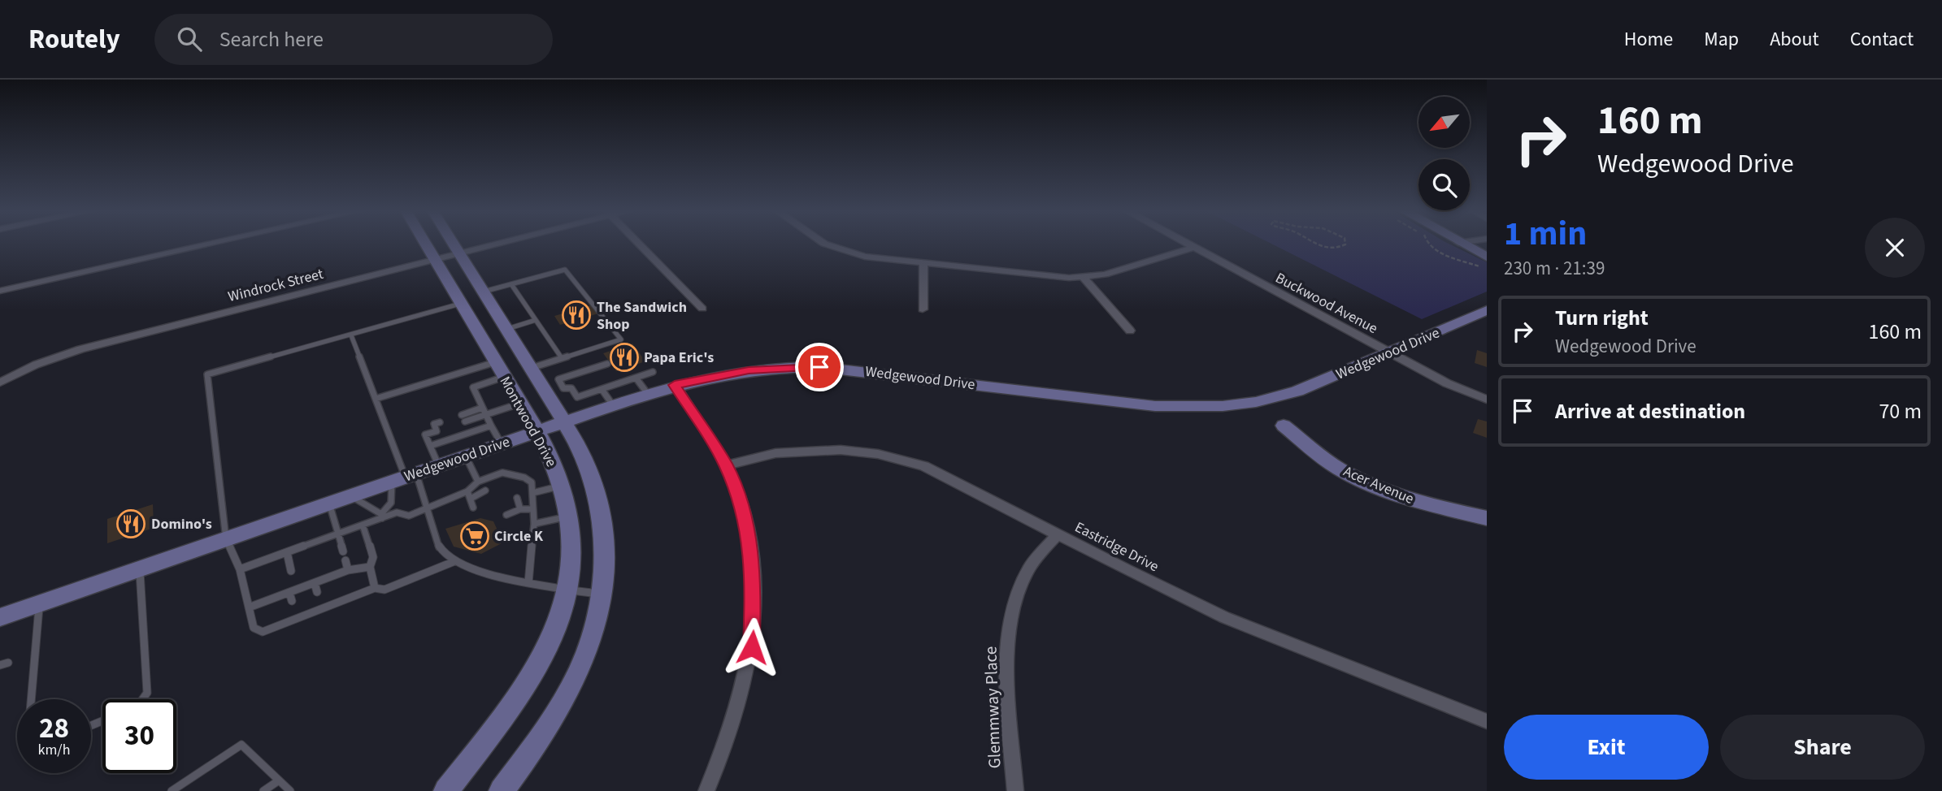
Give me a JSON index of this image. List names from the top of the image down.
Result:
{
  "streets": {
    "street": [
      "Windrock Street",
      "Buckwood Avenue",
      "Wedgewood Drive",
      "Montwood Drive",
      "Acer Avenue",
      "Eastridge Drive",
      "Glemmway Place"
    ]
  },
  "crossings": [
    ["Windrock Street", "Montwood Drive"],
    ["Buckwood Avenue", "Wedgewood Drive"],
    ["Wedgewood Drive", "Montwood Drive"],
    ["Eastridge Drive", "Glemmway Place"]
  ],
  "places": {
    "restaurant": ["The Sandwich Shop", "Papa Eric's", "Domino's"],
    "supermarket": ["Circle K"]
  },
  "north": "bottom left",
  "page": {
    "header": "Routely",
    "search": "Search here",
    "nav": [
      "Home",
      "Map",
      "About",
      "Contact"
    ],
    "turn": ["160 m", "Wedgewood Drive"],
    "heading": ["1 min", "230 m · 21:39"],
    "list": [
      {
        "name": "Turn right",
        "note": "Wedgewood Drive",
        "value": "160 m"
      },
      {
        "name": "Arrive at destination",
        "value": "70 m"
      }
    ],
    "speed": "28 km/h",
    "limit": "30",
    "buttons": ["Exit", "Share"]
  }
}
